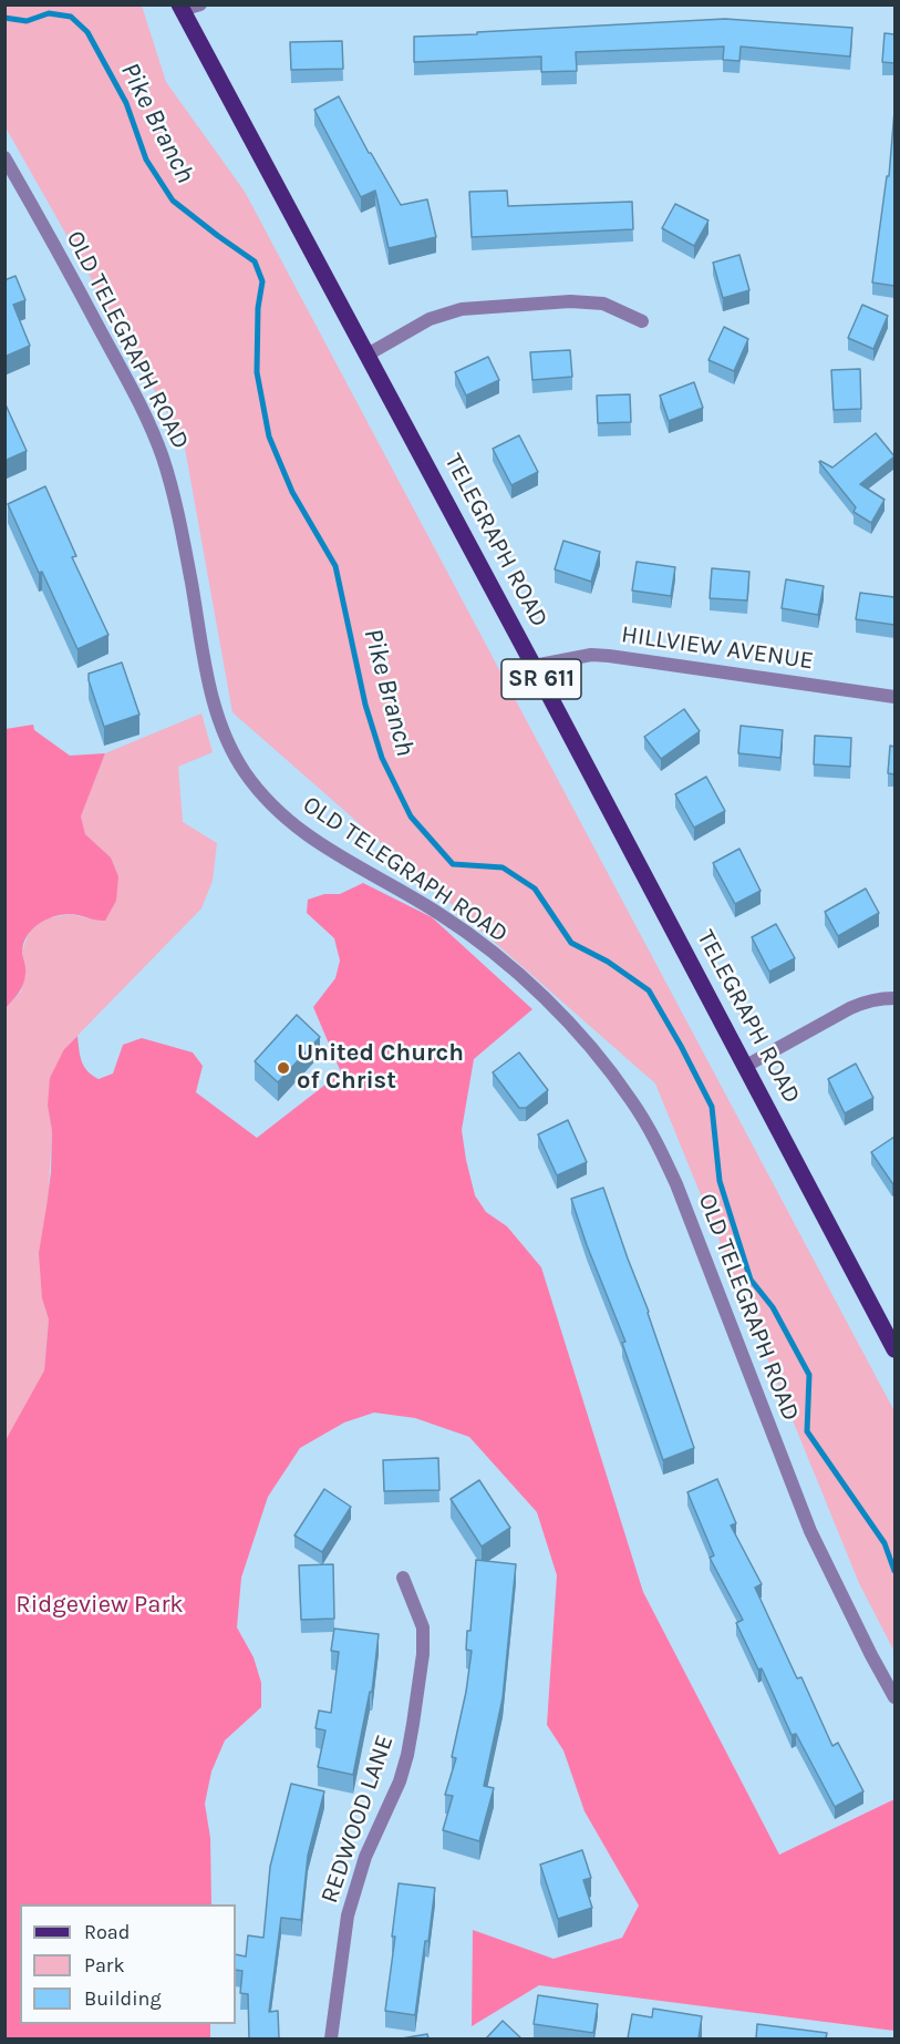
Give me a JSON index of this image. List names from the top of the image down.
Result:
{
  "streets": {
    "main road": ["TELEGRAPH ROAD", "SR 611"],
    "street": ["OLD TELEGRAPH ROAD", "HILLVIEW AVENUE", "REDWOOD LANE"]
  },
  "crossings": [
    ["TELEGRAPH ROAD", "HILLVIEW AVENUE"]
  ],
  "water": ["Pike Branch"],
  "parks": ["Ridgeview Park"],
  "places": ["United Church of Christ"],
  "legend": ["Road", "Park", "Building"]
}
